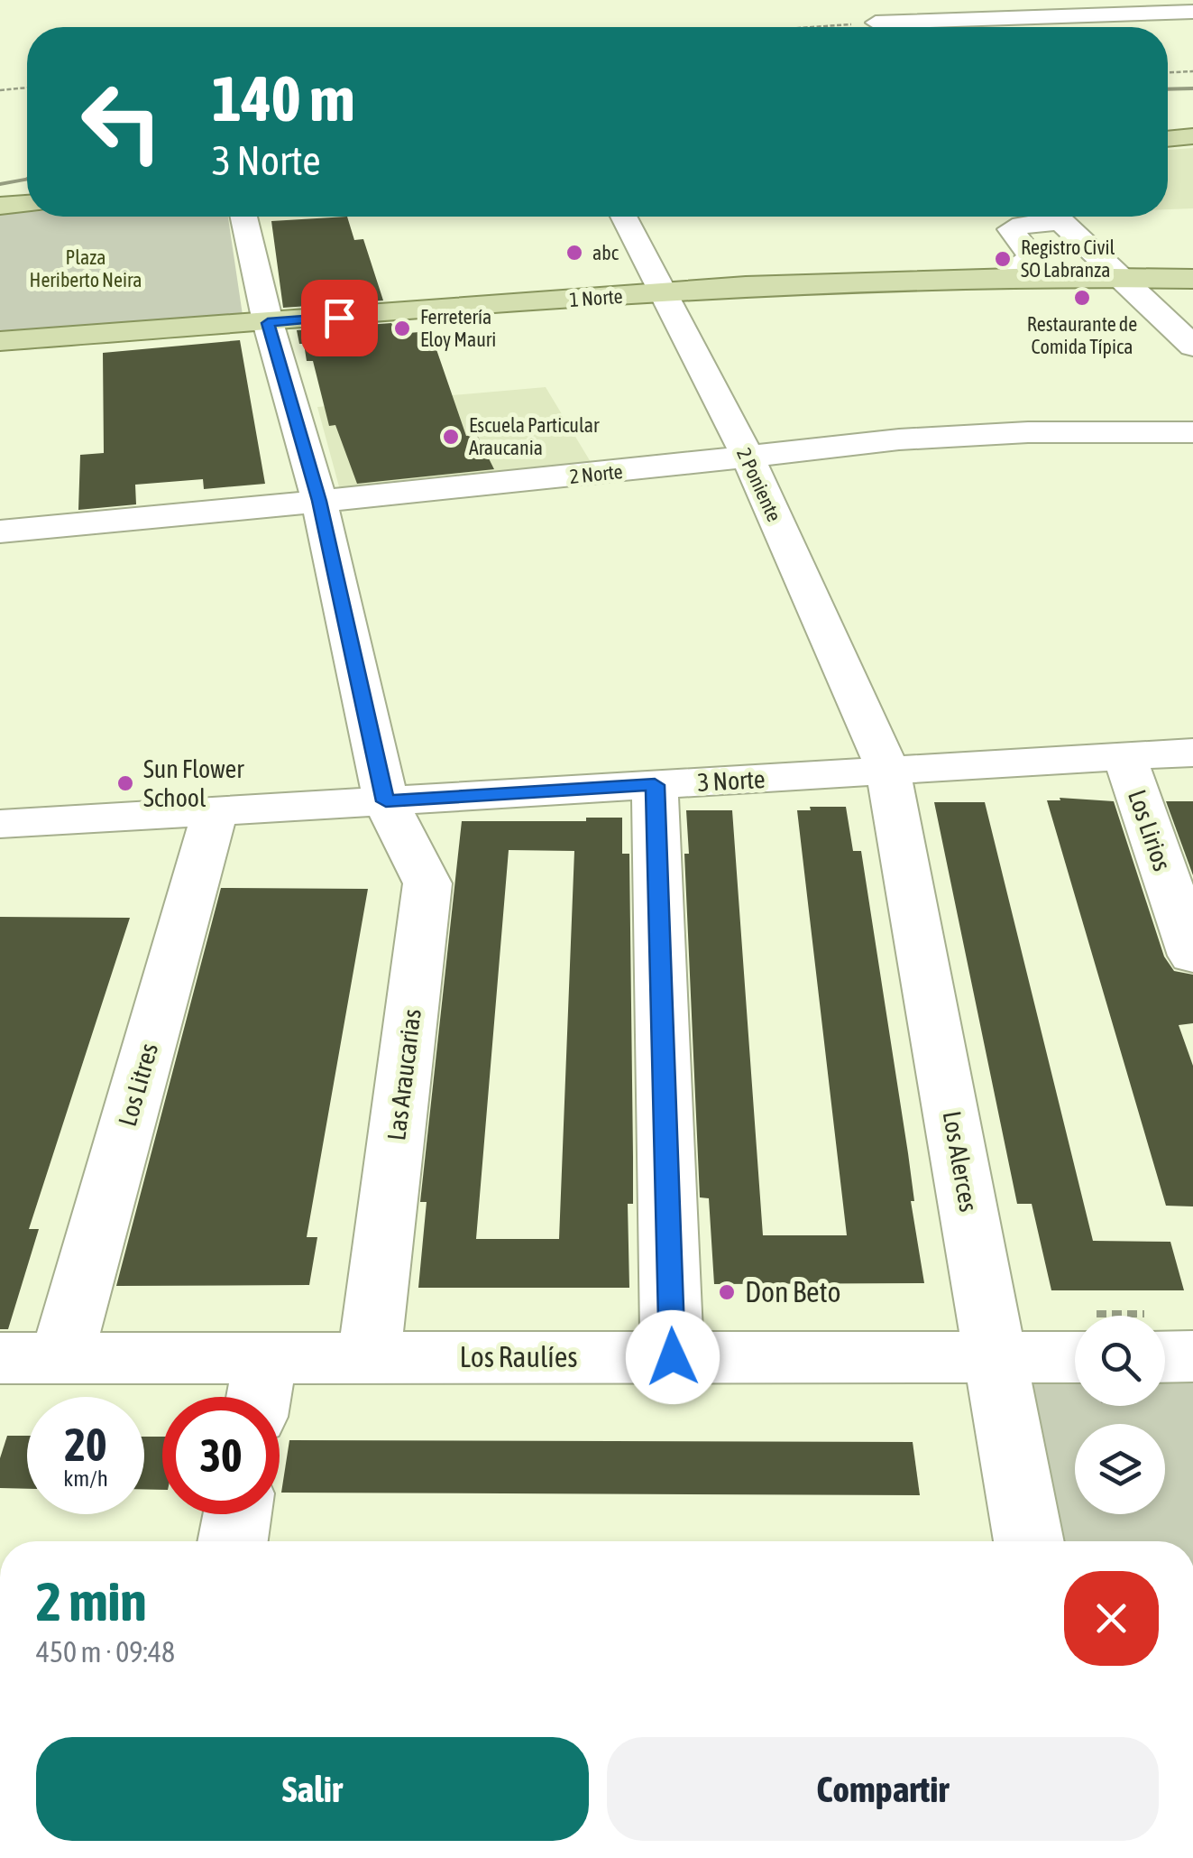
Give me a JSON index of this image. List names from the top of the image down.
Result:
{
  "streets": {
    "main road": ["1 Norte"],
    "street": [
      "2 Norte",
      "2 Poniente",
      "3 Norte",
      "Los Lirios",
      "Las Araucarias",
      "Los Litres",
      "Los Alerces",
      "Los Raulíes"
    ]
  },
  "crossings": [
    ["1 Norte", "2 Poniente"],
    ["1 Norte", "Las Araucarias"],
    ["2 Norte", "2 Poniente"],
    ["2 Norte", "Las Araucarias"],
    ["2 Poniente", "3 Norte"],
    ["2 Poniente", "Los Alerces"],
    ["3 Norte", "Los Lirios"],
    ["3 Norte", "Las Araucarias"],
    ["3 Norte", "Los Litres"],
    ["3 Norte", "Los Alerces"],
    ["Las Araucarias", "Los Raulíes"],
    ["Los Litres", "Los Raulíes"],
    ["Los Alerces", "Los Raulíes"]
  ],
  "parks": ["Plaza Heriberto Neira"],
  "places": [
    "abc",
    "Registro Civil SO Labranza",
    "Restaurante de Comida Típica",
    "Ferretería Eloy Mauri",
    "Escuela Particular Araucania",
    "Sun Flower School",
    "Don Beto"
  ],
  "page": {
    "turn": ["140 m", "3 Norte"],
    "speed": "20 km/h",
    "limit": "30",
    "heading": ["2 min", "450 m · 09:48"],
    "buttons": ["Salir", "Compartir"]
  }
}
